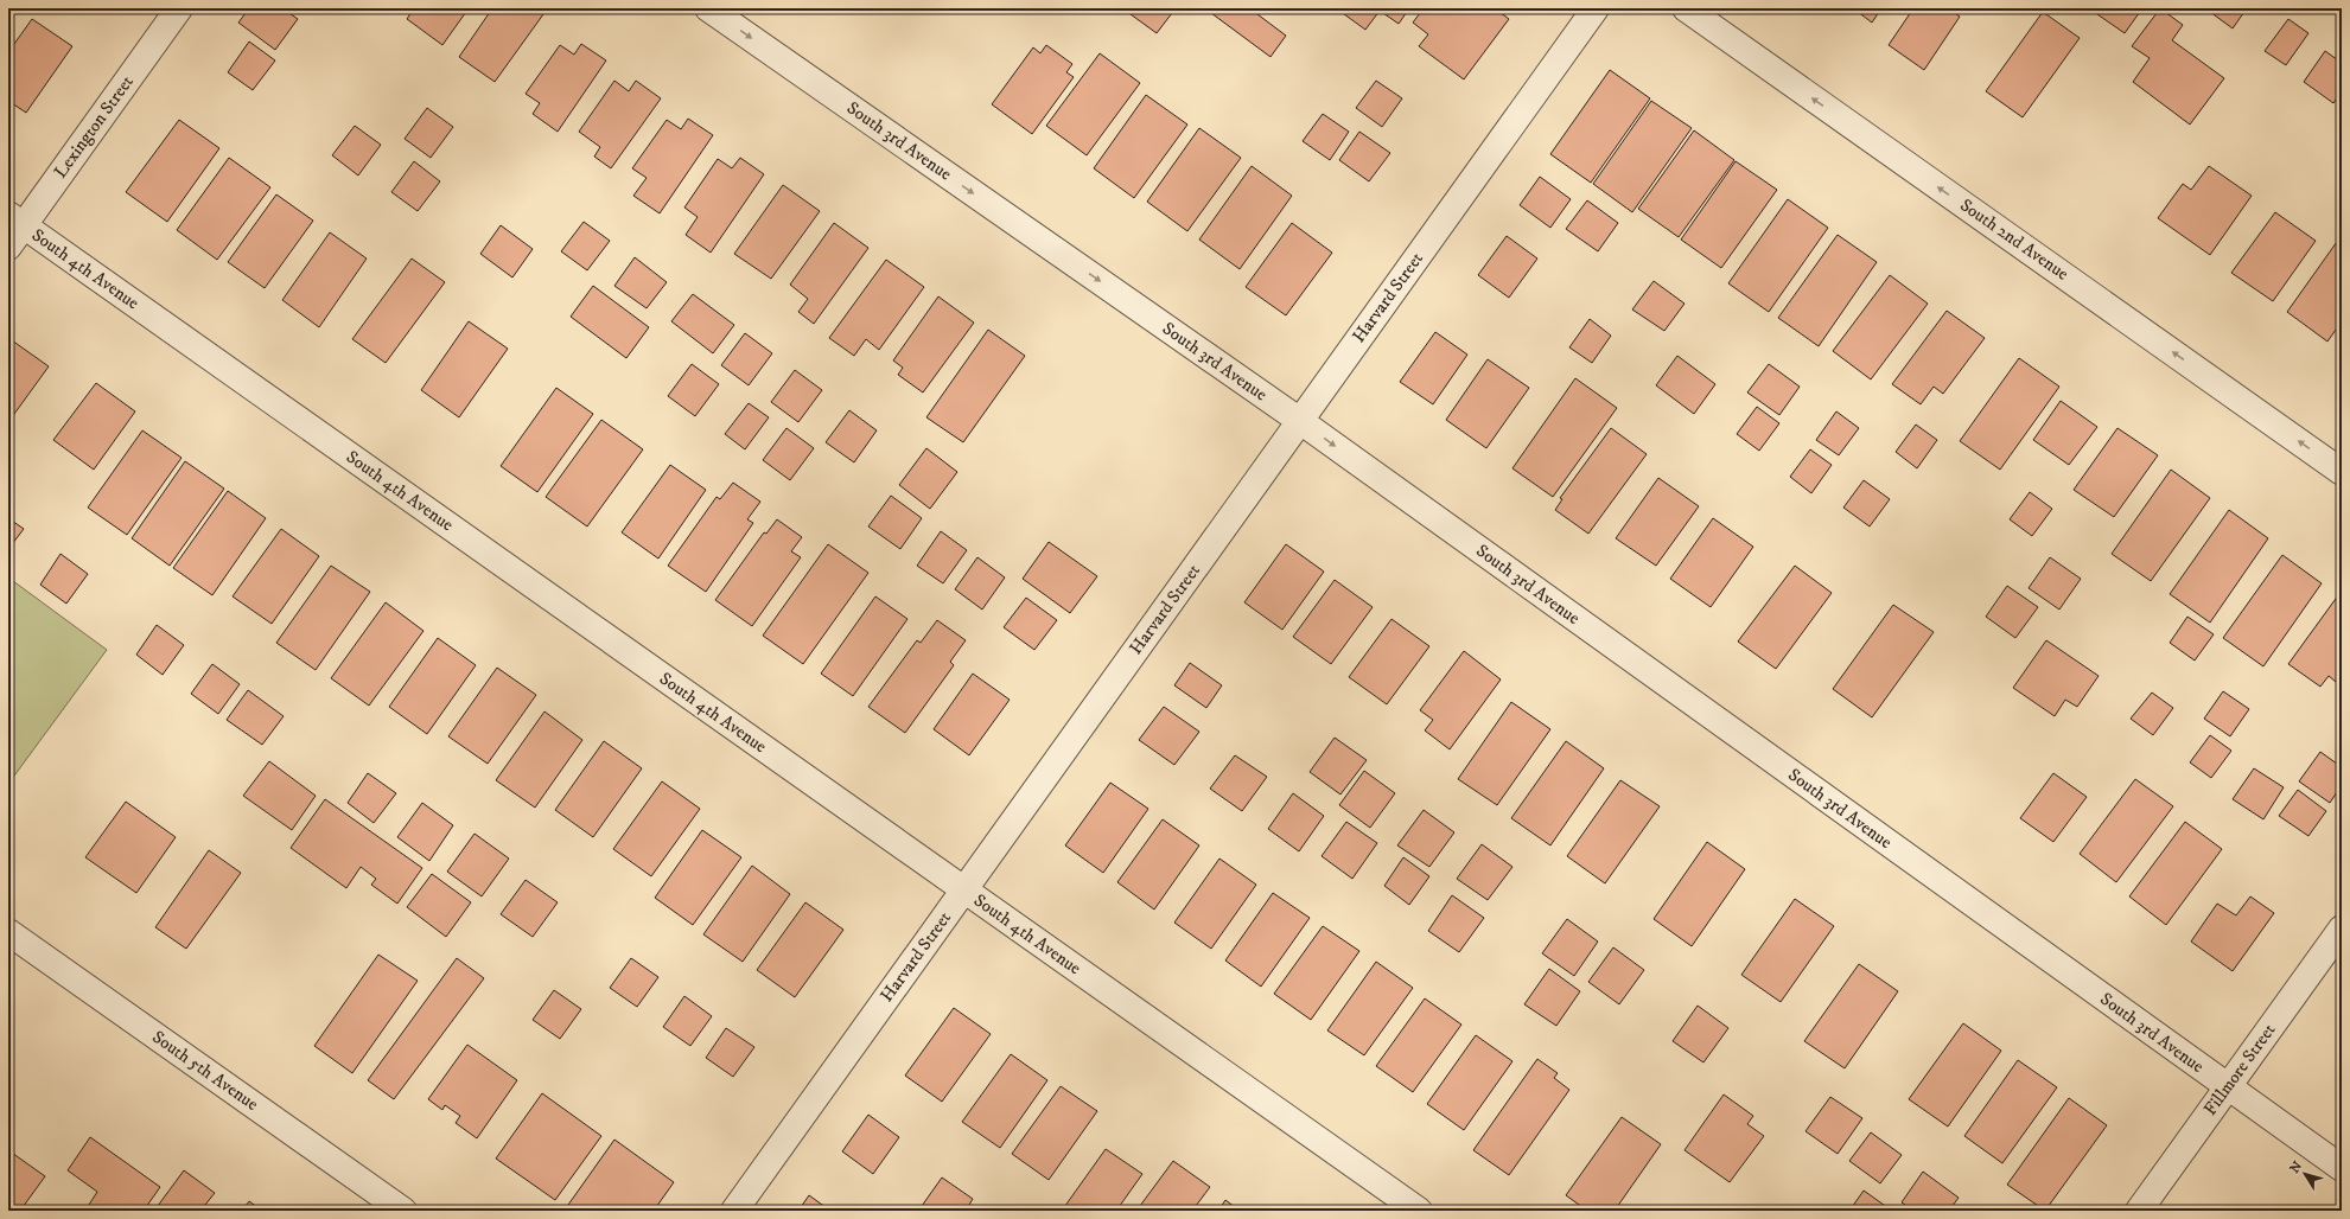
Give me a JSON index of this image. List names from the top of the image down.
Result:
{
  "streets": {
    "street": [
      "Lexington Street",
      "South 3rd Avenue",
      "South 2nd Avenue",
      "South 4th Avenue",
      "Harvard Street",
      "Fillmore Street",
      "South 5th Avenue"
    ]
  },
  "crossings": [
    ["Lexington Street", "South 4th Avenue"],
    ["South 3rd Avenue", "Harvard Street"],
    ["South 3rd Avenue", "Fillmore Street"],
    ["South 4th Avenue", "Harvard Street"]
  ],
  "one_way": ["South 3rd Avenue", "South 2nd Avenue"],
  "north": "top left"
}
